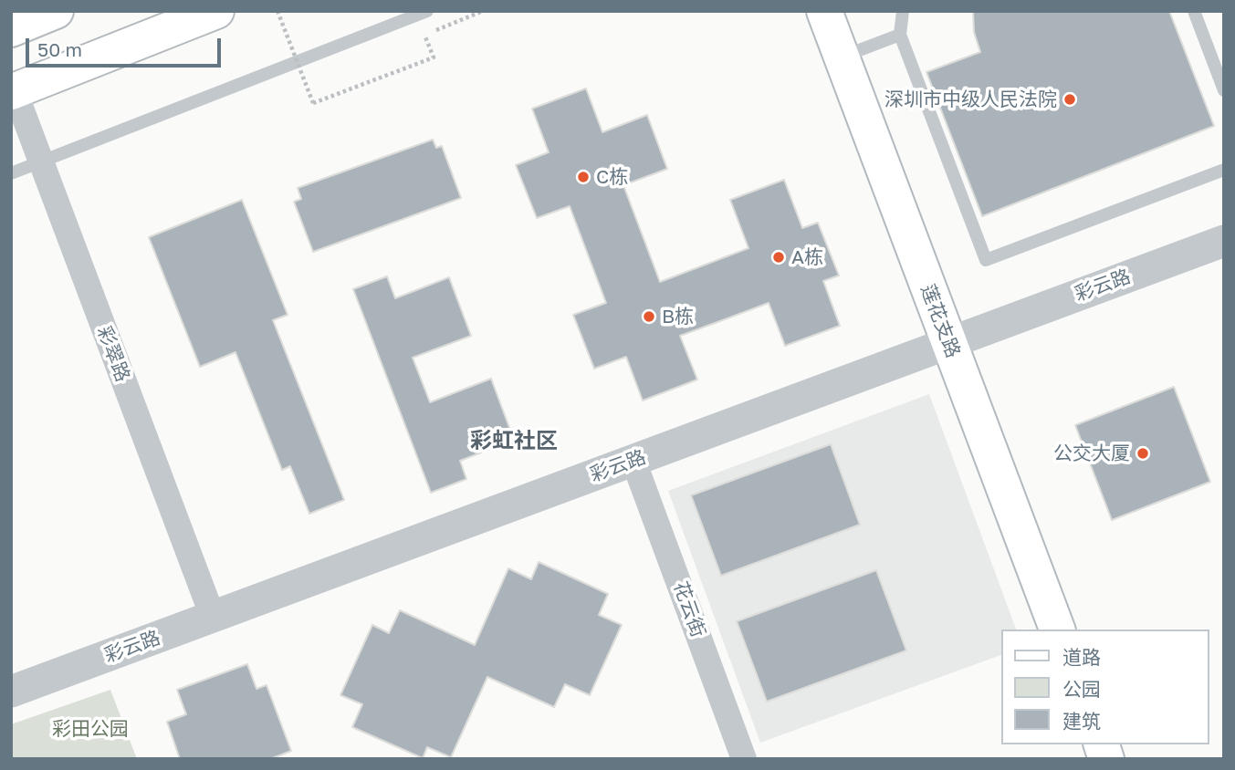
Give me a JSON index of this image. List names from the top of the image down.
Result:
{
  "streets": {
    "main road": ["莲花支路"],
    "street": ["彩云路", "彩翠路", "花云街"]
  },
  "crossings": [
    ["彩云路", "莲花支路"],
    ["彩云路", "彩翠路"],
    ["彩云路", "花云街"]
  ],
  "districts": ["彩虹社区"],
  "parks": ["彩田公园"],
  "places": [
    "深圳市中级人民法院",
    "C栋",
    "A栋",
    "B栋",
    "公交大厦"
  ],
  "legend": ["道路", "公园", "建筑"],
  "scale_bar": "50 m"
}
